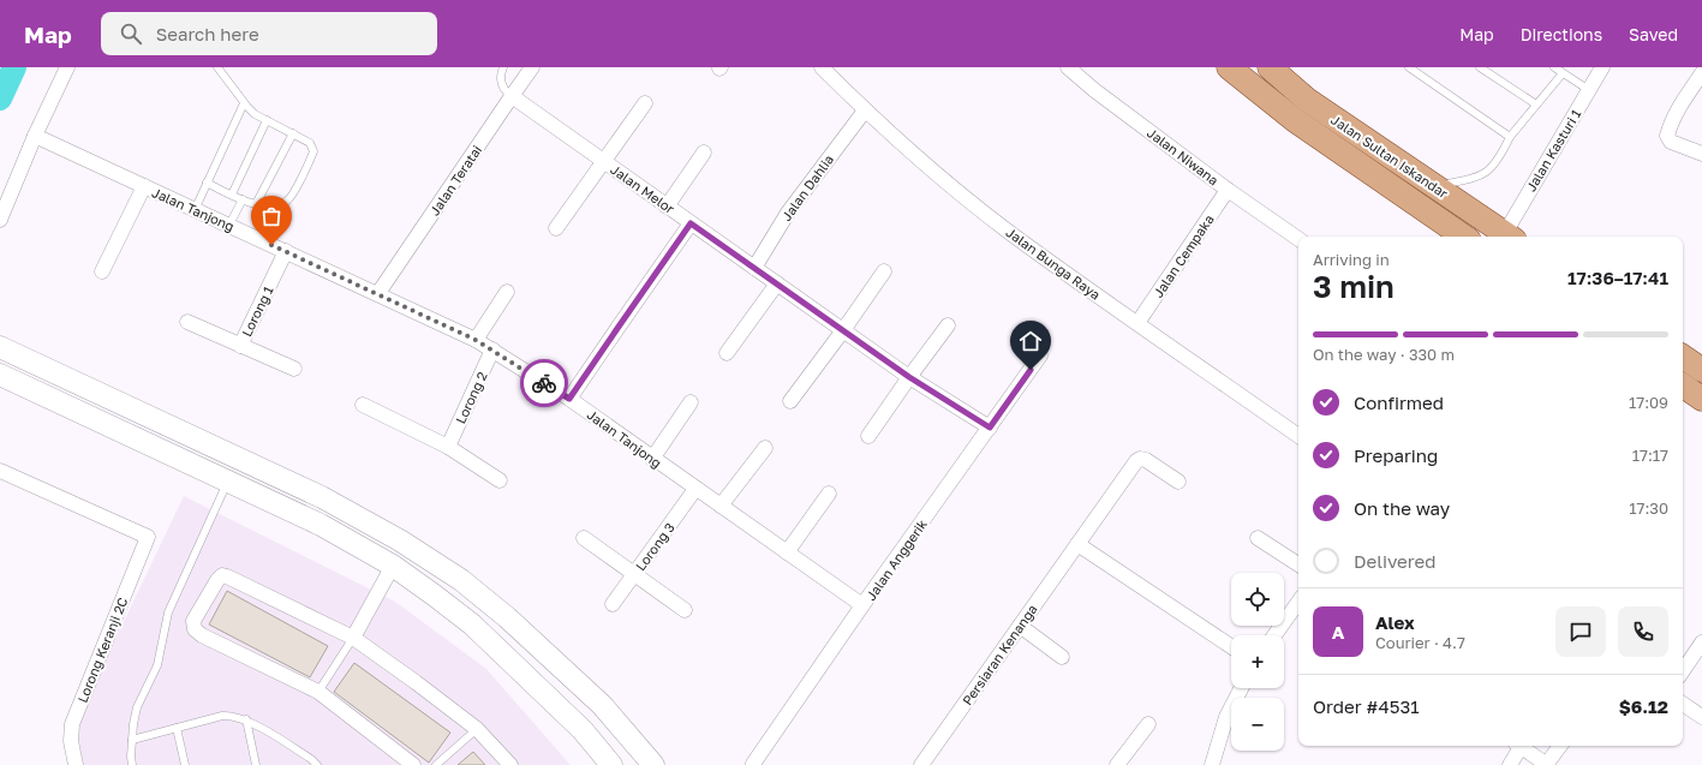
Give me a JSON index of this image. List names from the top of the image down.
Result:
{
  "streets": {
    "main road": ["Jalan Sultan Iskandar"],
    "street": [
      "Jalan Kasturi 1",
      "Jalan Niwana",
      "Jalan Teratai",
      "Jalan Dahlia",
      "Jalan Melor",
      "Jalan Tanjong",
      "Jalan Cempaka",
      "Jalan Bunga Raya",
      "Lorong 1",
      "Lorong 2",
      "Lorong 3",
      "Jalan Anggerik",
      "Lorong Keranji 2C",
      "Persiaran Kenanga"
    ]
  },
  "crossings": [
    ["Jalan Kasturi 1", "Jalan Sultan Iskandar"],
    ["Jalan Niwana", "Jalan Cempaka"],
    ["Jalan Teratai", "Jalan Melor"],
    ["Jalan Teratai", "Jalan Tanjong"],
    ["Jalan Dahlia", "Jalan Melor"],
    ["Jalan Dahlia", "Jalan Bunga Raya"],
    ["Jalan Melor", "Jalan Anggerik"],
    ["Jalan Tanjong", "Lorong 1"],
    ["Jalan Tanjong", "Lorong 2"],
    ["Jalan Tanjong", "Lorong 3"],
    ["Jalan Tanjong", "Jalan Anggerik"],
    ["Jalan Cempaka", "Jalan Bunga Raya"]
  ],
  "page": {
    "header": "Map",
    "search": "Search here",
    "nav": ["Map", "Directions", "Saved"],
    "heading": ["3 min", "Arriving in", "17:36–17:41"],
    "panel": [
      "Alex",
      "Courier · 4.7",
      "Order #4531",
      "$6.12"
    ],
    "bar": "On the way · 330 m",
    "list": [
      ["Confirmed", "17:09"],
      ["Preparing", "17:17"],
      ["On the way", "17:30"],
      "Delivered"
    ],
    "map_buttons": ["+", "−"],
    "round": "A"
  }
}
